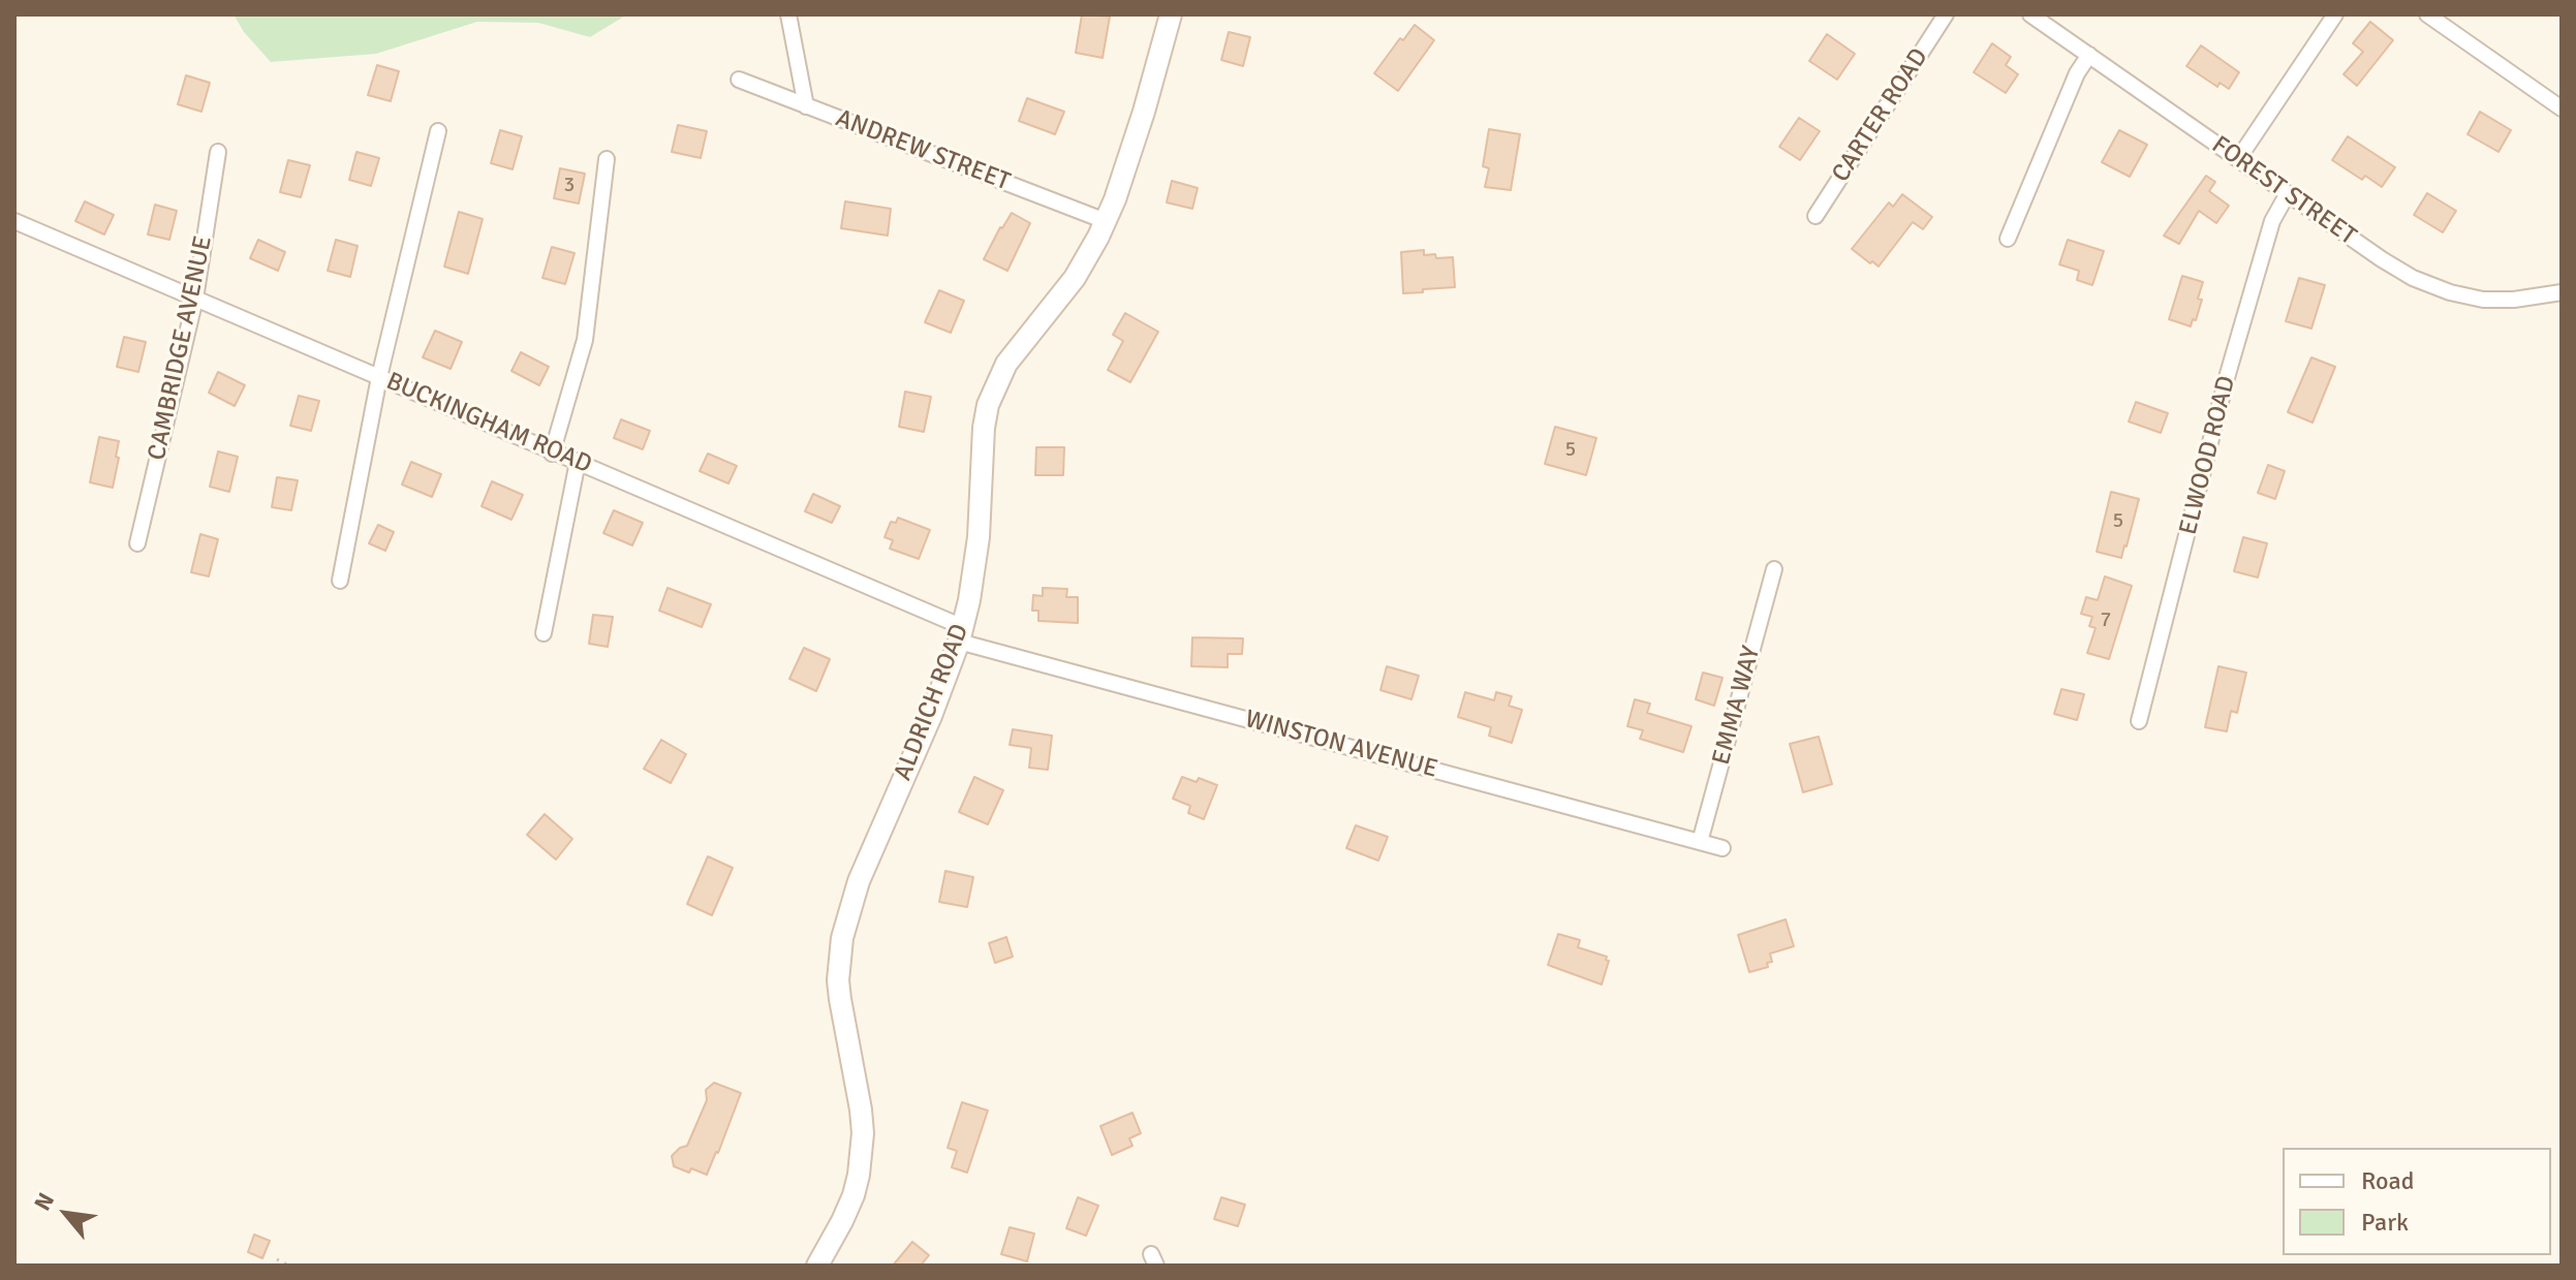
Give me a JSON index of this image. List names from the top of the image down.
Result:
{
  "streets": {
    "street": [
      "CARTER ROAD",
      "ANDREW STREET",
      "FOREST STREET",
      "CAMBRIDGE AVENUE",
      "BUCKINGHAM ROAD",
      "ELWOOD ROAD",
      "ALDRICH ROAD",
      "EMMA WAY",
      "WINSTON AVENUE"
    ]
  },
  "crossings": [
    ["ANDREW STREET", "ALDRICH ROAD"],
    ["FOREST STREET", "ELWOOD ROAD"],
    ["CAMBRIDGE AVENUE", "BUCKINGHAM ROAD"],
    ["BUCKINGHAM ROAD", "ALDRICH ROAD"],
    ["BUCKINGHAM ROAD", "WINSTON AVENUE"],
    ["ALDRICH ROAD", "WINSTON AVENUE"],
    ["EMMA WAY", "WINSTON AVENUE"]
  ],
  "house_numbers": [
    "3",
    "5",
    "5",
    "7"
  ],
  "legend": ["Road", "Park"],
  "north": "top left"
}
